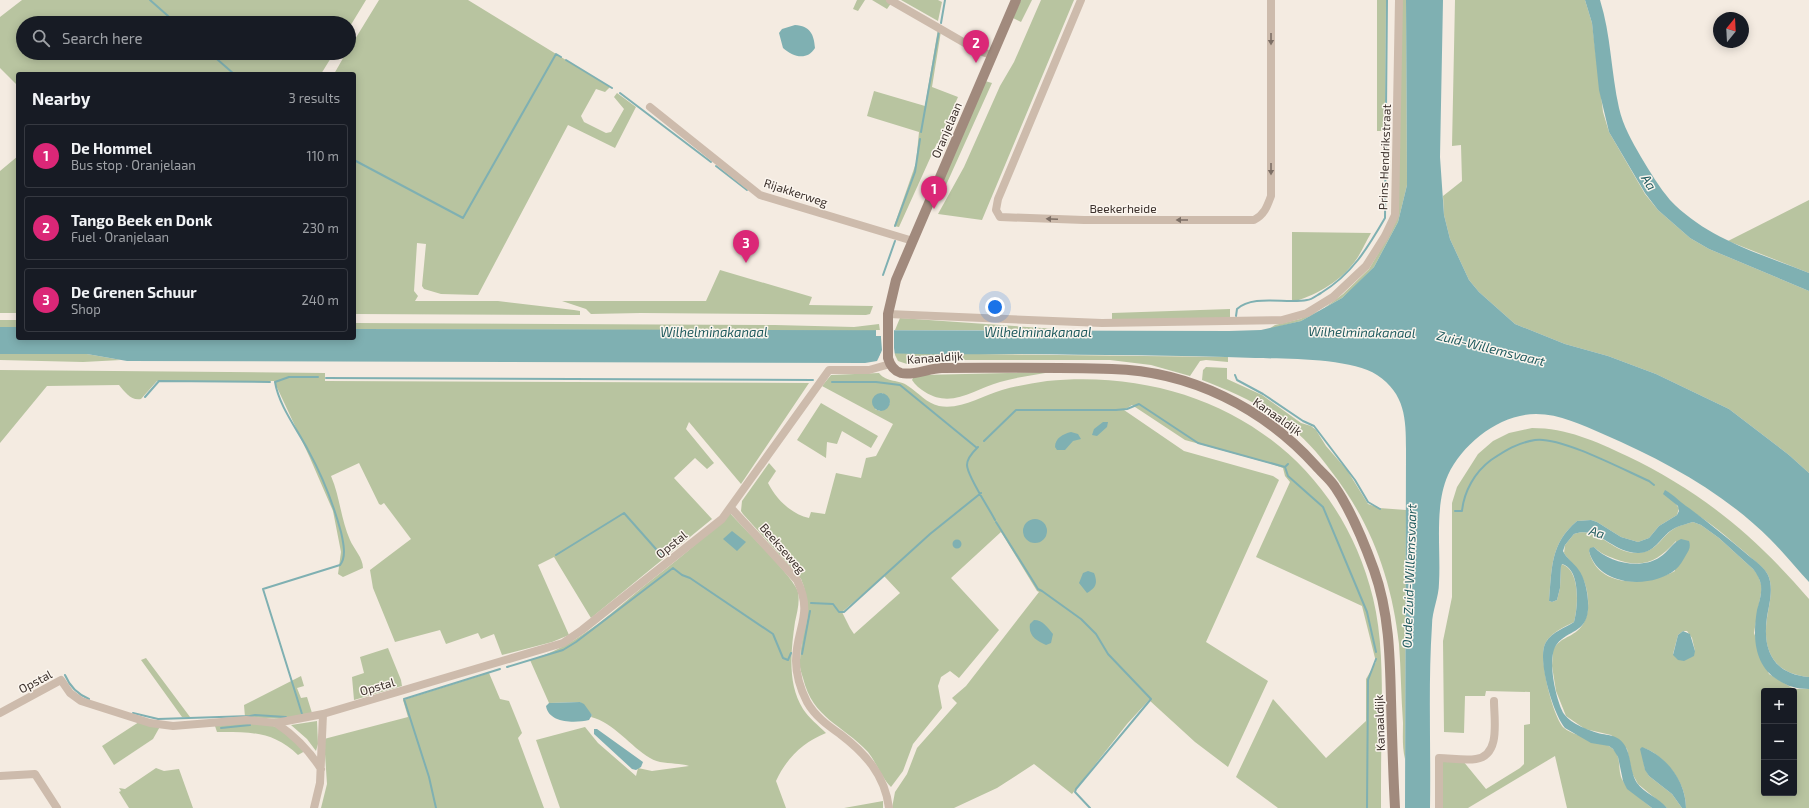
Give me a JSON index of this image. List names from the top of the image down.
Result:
{
  "streets": {
    "main road": ["Oranjelaan", "Kanaaldijk"],
    "street": [
      "Prins Hendrikstraat",
      "Rijakkerweg",
      "Beekerheide",
      "Opstal",
      "Beekseweg"
    ]
  },
  "crossings": [
    ["Oranjelaan", "Prins Hendrikstraat"],
    ["Oranjelaan", "Rijakkerweg"],
    ["Oranjelaan", "Kanaaldijk"],
    ["Opstal", "Beekseweg"]
  ],
  "water": [
    "Aa",
    "Wilhelminakanaal",
    "Zuid-Willemsvaart",
    "Oude Zuid-Willemsvaart"
  ],
  "north": "top",
  "page": {
    "search": "Search here",
    "pins": ["2", "1", "3"],
    "heading": ["Nearby", "3 results"],
    "list": [
      {
        "mark": "1",
        "name": "De Hommel",
        "note": "Bus stop · Oranjelaan",
        "value": "110 m"
      },
      {
        "mark": "2",
        "name": "Tango Beek en Donk",
        "note": "Fuel · Oranjelaan",
        "value": "230 m"
      },
      {
        "mark": "3",
        "name": "De Grenen Schuur",
        "note": "Shop",
        "value": "240 m"
      }
    ],
    "map_buttons": ["+", "−"]
  }
}
